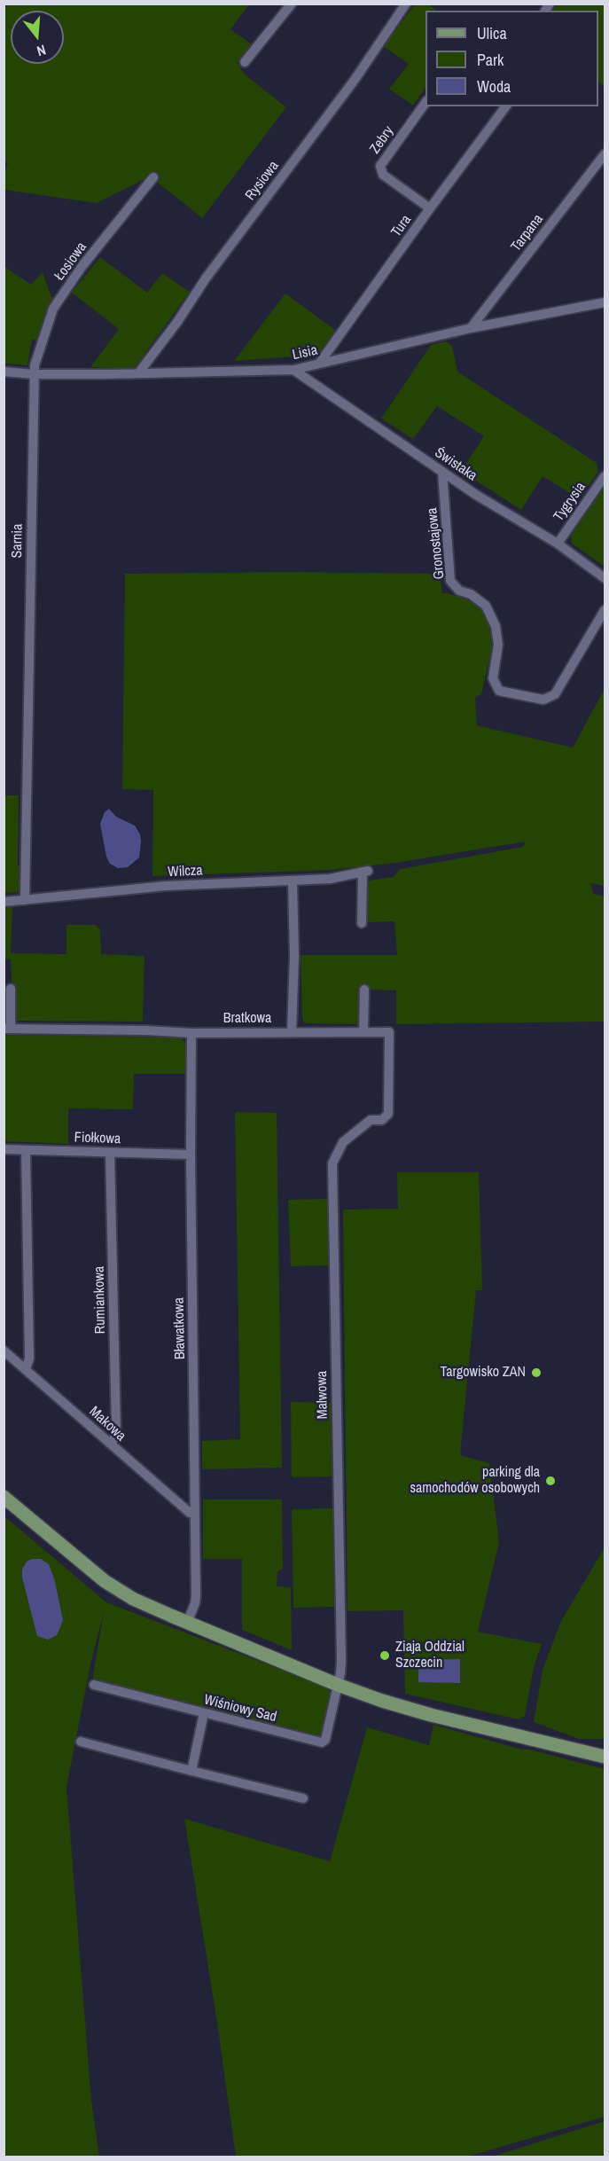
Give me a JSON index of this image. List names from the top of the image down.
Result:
{
  "streets": {
    "street": [
      "Zebry",
      "Rysiowa",
      "Tura",
      "Tarpana",
      "Łosiowa",
      "Lisia",
      "Świstaka",
      "Tygrysia",
      "Sarnia",
      "Gronostajowa",
      "Wilcza",
      "Bratkowa",
      "Fiołkowa",
      "Rumiankowa",
      "Bławatkowa",
      "Malwowa",
      "Makowa",
      "Wiśniowy Sad"
    ]
  },
  "crossings": [
    ["Zebry", "Tura"],
    ["Rysiowa", "Lisia"],
    ["Tura", "Lisia"],
    ["Tarpana", "Lisia"],
    ["Łosiowa", "Lisia"],
    ["Łosiowa", "Sarnia"],
    ["Lisia", "Świstaka"],
    ["Lisia", "Sarnia"],
    ["Świstaka", "Tygrysia"],
    ["Świstaka", "Gronostajowa"],
    ["Sarnia", "Wilcza"],
    ["Bratkowa", "Bławatkowa"],
    ["Bratkowa", "Malwowa"],
    ["Fiołkowa", "Rumiankowa"],
    ["Fiołkowa", "Bławatkowa"],
    ["Rumiankowa", "Makowa"],
    ["Bławatkowa", "Makowa"],
    ["Malwowa", "Wiśniowy Sad"]
  ],
  "places": ["Targowisko ZAN", "parking dla samochodów osobowych", "Ziaja Oddzial Szczecin"],
  "legend": ["Ulica", "Park", "Woda"],
  "north": "bottom"
}
